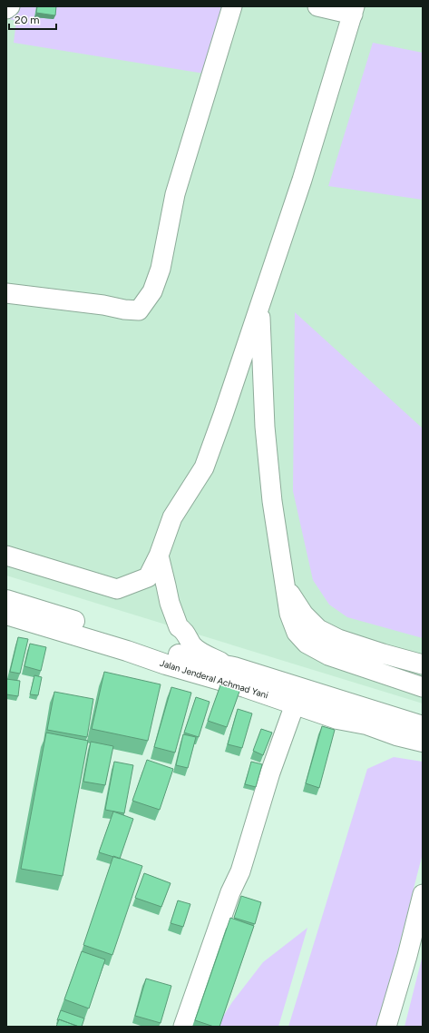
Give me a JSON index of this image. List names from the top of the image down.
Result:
{
  "streets": {
    "highway": ["Jalan Jenderal Achmad Yani"]
  },
  "scale_bar": "20 m"
}
